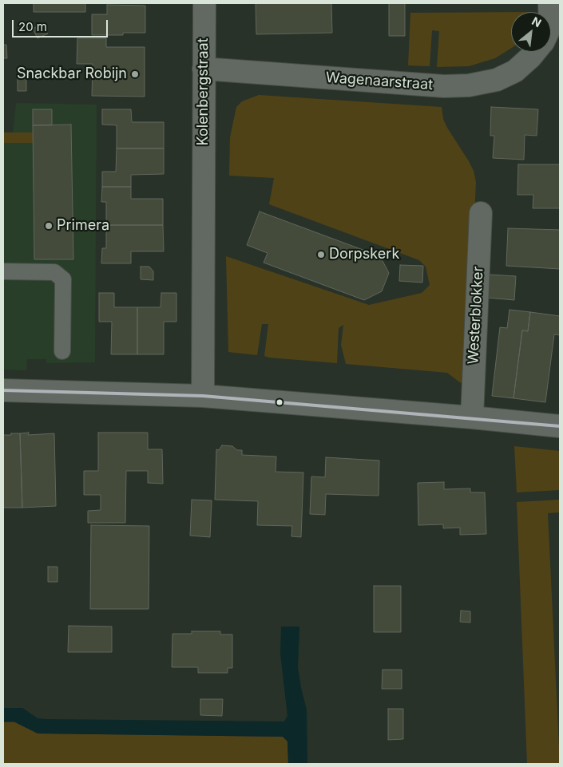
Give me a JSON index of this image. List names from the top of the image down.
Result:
{
  "streets": {
    "street": ["Wagenaarstraat", "Kolenbergstraat", "Westerblokker"]
  },
  "crossings": [
    ["Wagenaarstraat", "Kolenbergstraat"]
  ],
  "places": ["Snackbar Robijn", "Primera", "Dorpskerk"],
  "scale_bar": "20 m",
  "north": "top right"
}
